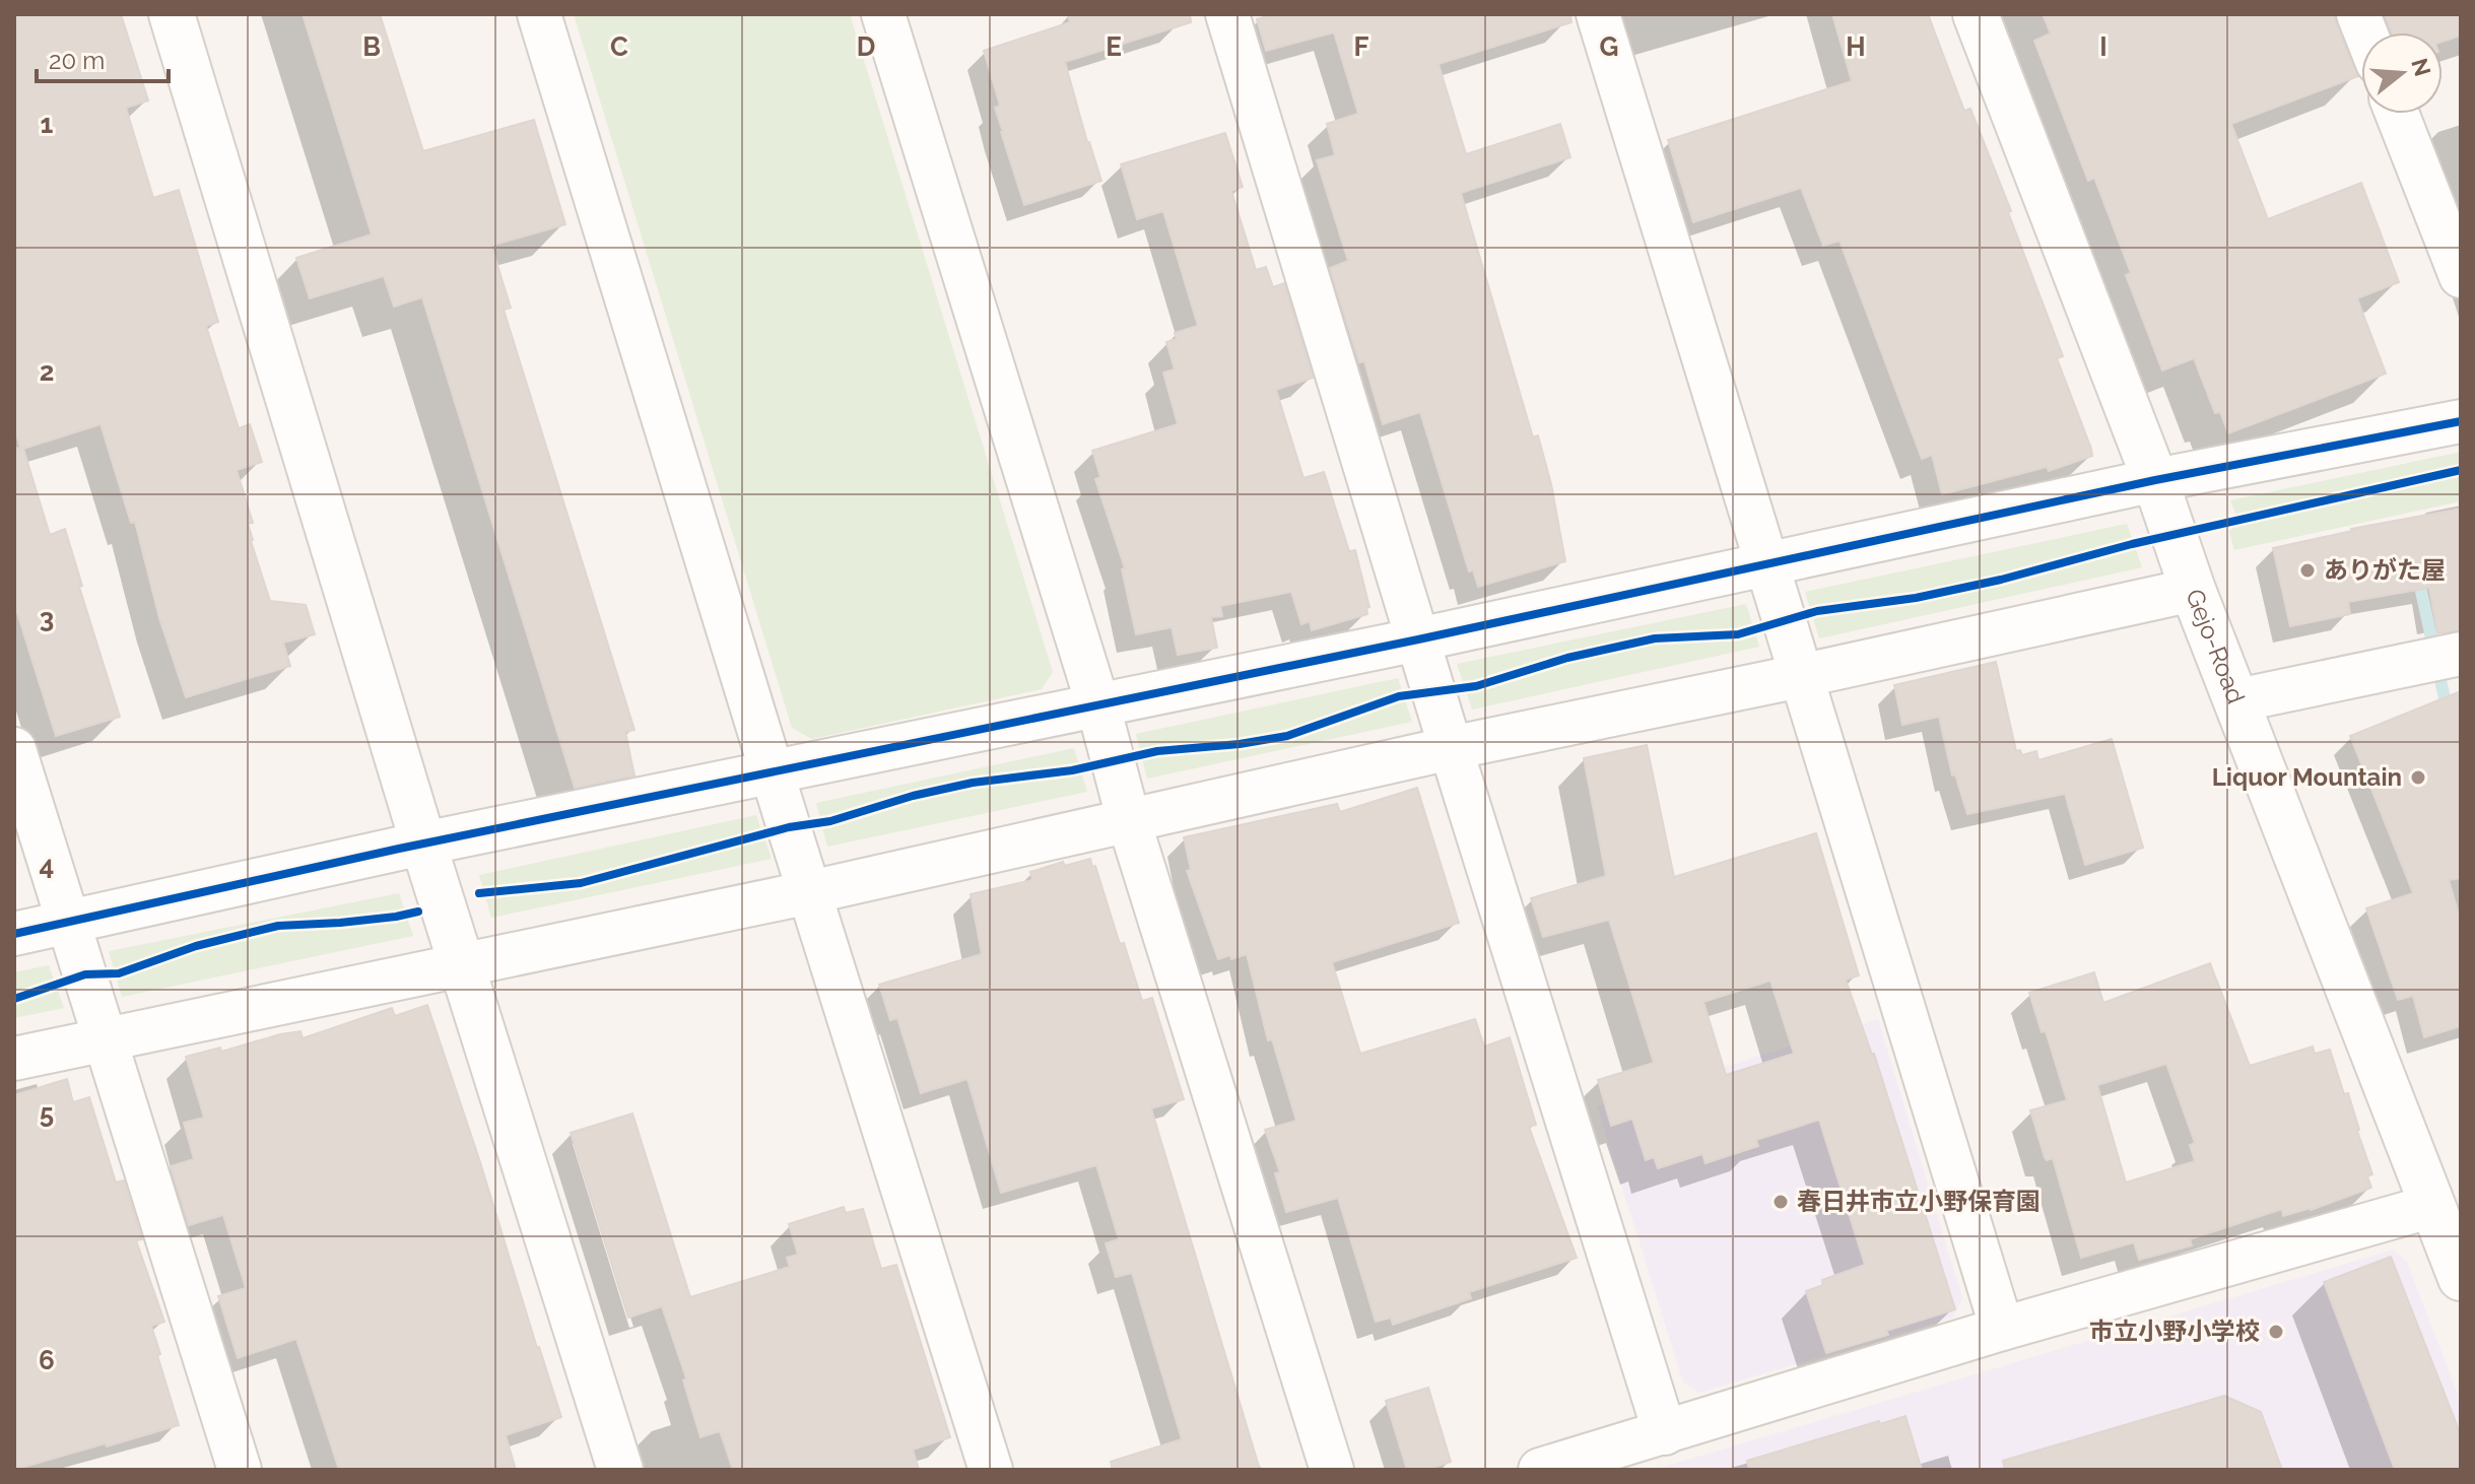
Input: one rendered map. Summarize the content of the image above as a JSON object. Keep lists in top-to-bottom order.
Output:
{
  "streets": {
    "street": ["Gejo-Road"]
  },
  "places": [
    "ありがた屋",
    "Liquor Mountain",
    "春日井市立小野保育園",
    "市立小野小学校"
  ],
  "scale_bar": "20 m",
  "north": "right",
  "grid": {
    "columns": [
      "B",
      "C",
      "D",
      "E",
      "F",
      "G",
      "H",
      "I"
    ],
    "rows": [
      "1",
      "2",
      "3",
      "4",
      "5",
      "6"
    ]
  }
}
